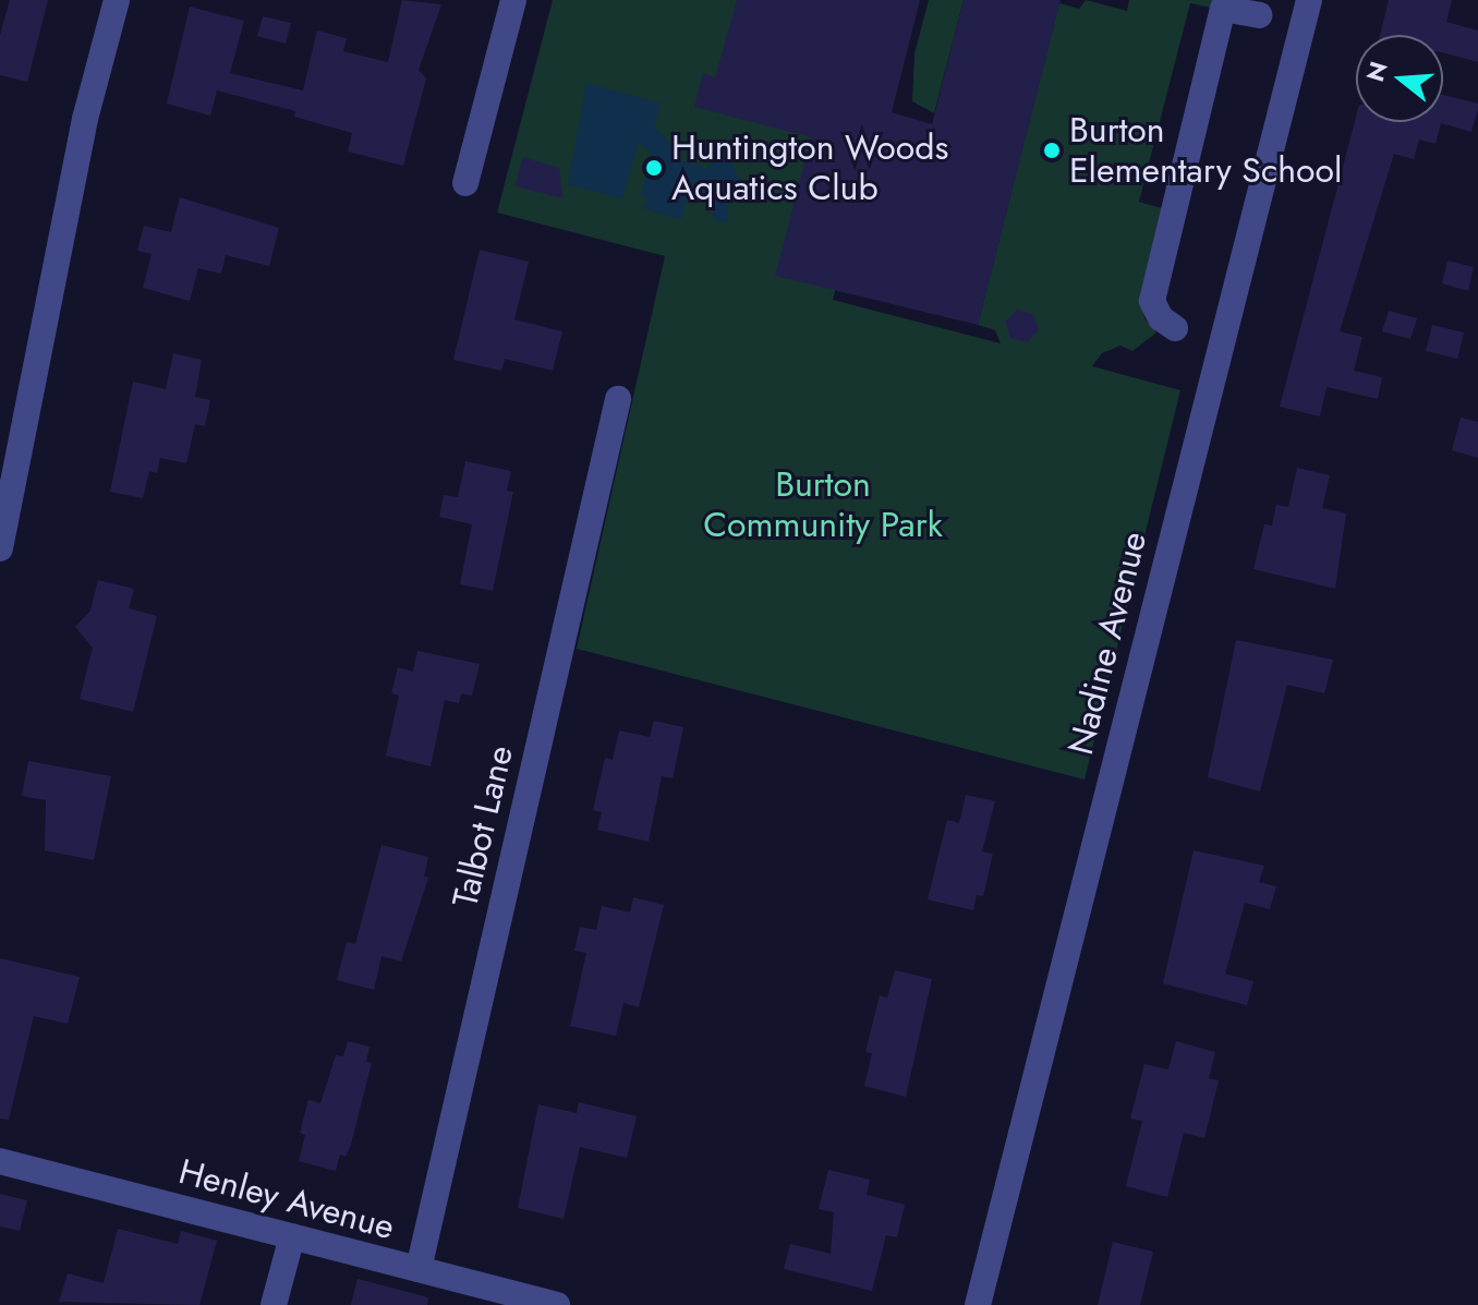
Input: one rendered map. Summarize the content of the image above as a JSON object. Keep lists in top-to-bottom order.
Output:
{
  "streets": {
    "street": ["Nadine Avenue", "Talbot Lane", "Henley Avenue"]
  },
  "crossings": [
    ["Talbot Lane", "Henley Avenue"]
  ],
  "parks": ["Burton Community Park"],
  "places": ["Burton Elementary School", "Huntington Woods Aquatics Club"],
  "north": "left"
}
